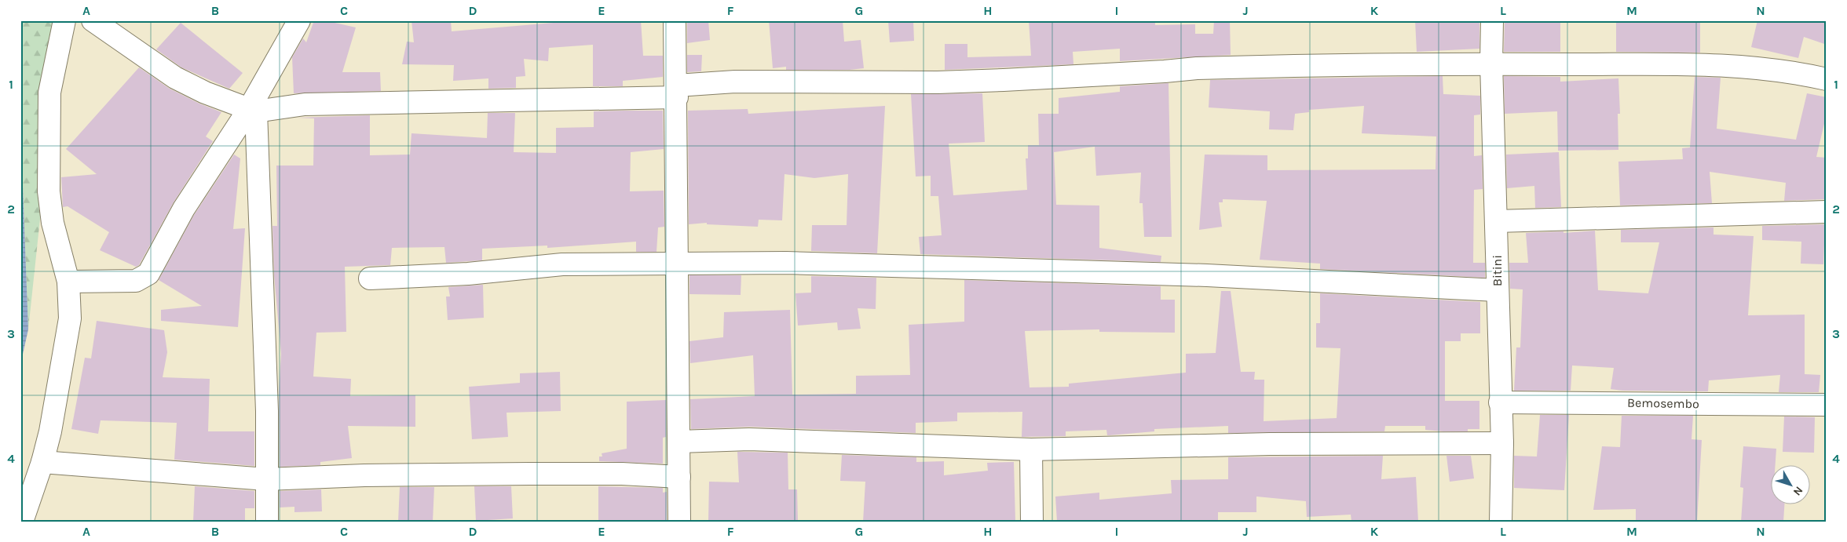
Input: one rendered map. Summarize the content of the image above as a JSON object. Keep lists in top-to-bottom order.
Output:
{
  "streets": {
    "street": ["Bitini", "Bemosembo"]
  },
  "crossings": [
    ["Bitini", "Bemosembo"]
  ],
  "north": "bottom right",
  "grid": {
    "columns": [
      "A",
      "B",
      "C",
      "D",
      "E",
      "F",
      "G",
      "H",
      "I",
      "J",
      "K",
      "L",
      "M",
      "N"
    ],
    "rows": [
      "1",
      "2",
      "3",
      "4"
    ]
  }
}
